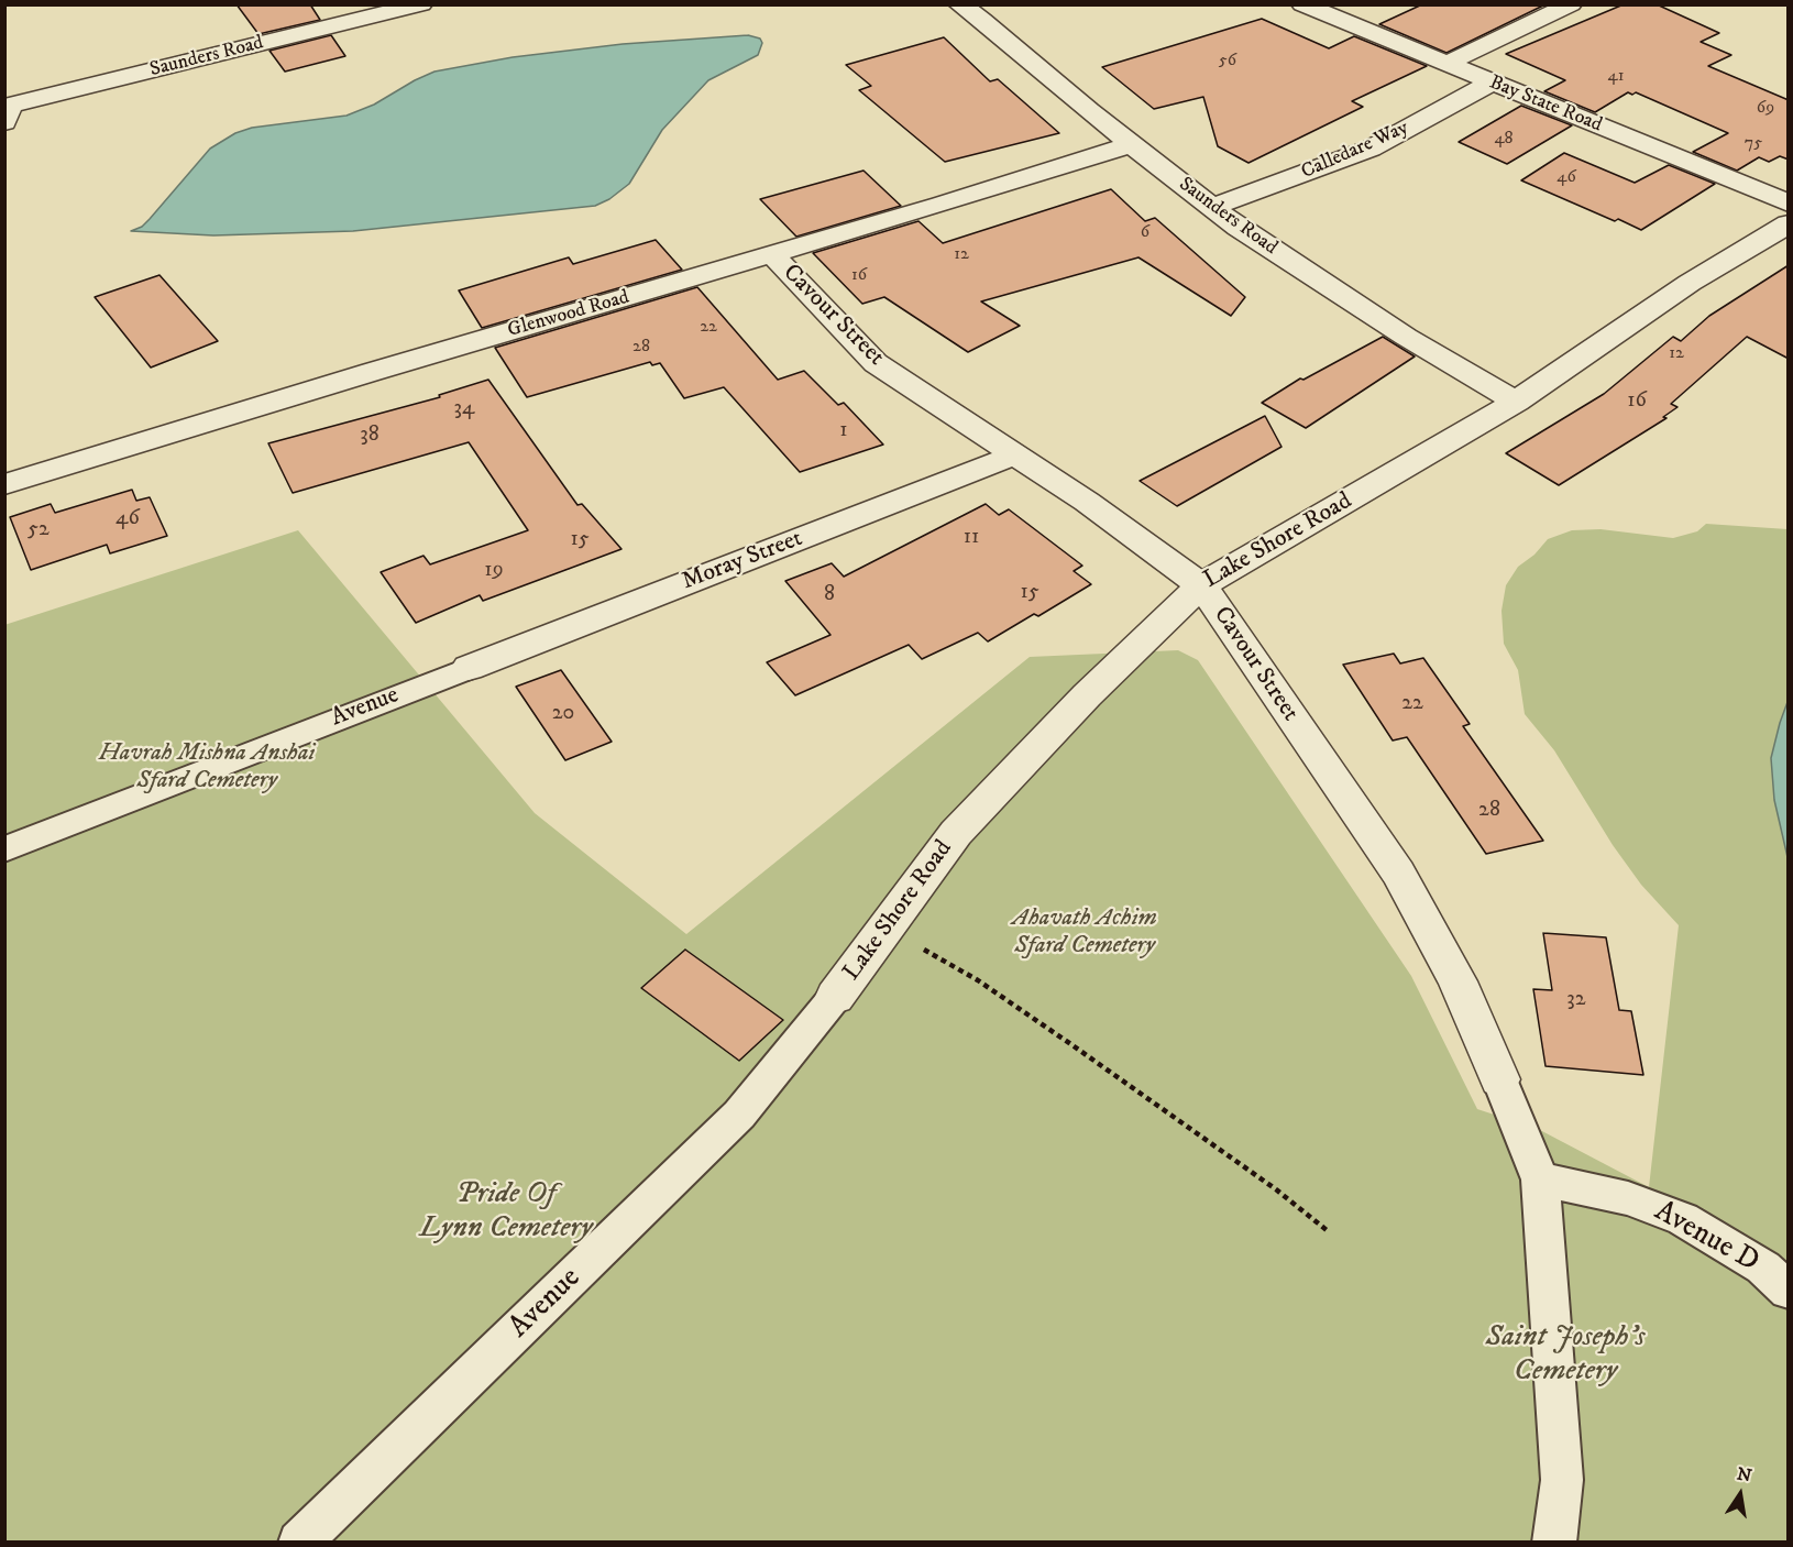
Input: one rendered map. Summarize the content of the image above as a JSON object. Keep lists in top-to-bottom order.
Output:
{
  "streets": {
    "street": [
      "Saunders Road",
      "Bay State Road",
      "Calledare Way",
      "Glenwood Road",
      "Cavour Street",
      "Lake Shore Road",
      "Moray Street"
    ],
    "lane": ["Avenue", "Avenue D"]
  },
  "crossings": [
    ["Saunders Road", "Calledare Way"],
    ["Saunders Road", "Glenwood Road"],
    ["Saunders Road", "Lake Shore Road"],
    ["Bay State Road", "Calledare Way"],
    ["Glenwood Road", "Cavour Street"],
    ["Cavour Street", "Lake Shore Road"],
    ["Cavour Street", "Moray Street"],
    ["Lake Shore Road", "Avenue"],
    ["Moray Street", "Avenue"]
  ],
  "parks": [
    "Havrah Mishna Anshai Sfard Cemetery",
    "Ahavath Achim Sfard Cemetery",
    "Pride Of Lynn Cemetery",
    "Saint Joseph's Cemetery"
  ],
  "house_numbers": [
    "56",
    "41",
    "69",
    "48",
    "75",
    "46",
    "6",
    "12",
    "16",
    "22",
    "28",
    "12",
    "16",
    "34",
    "1",
    "38",
    "46",
    "52",
    "11",
    "15",
    "19",
    "15",
    "8",
    "22",
    "20",
    "28",
    "32"
  ],
  "north": "top"
}
